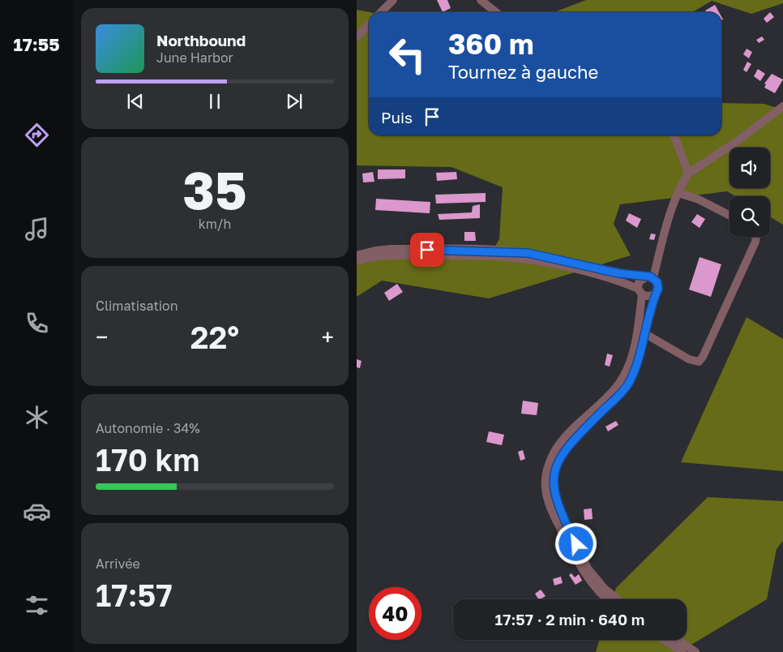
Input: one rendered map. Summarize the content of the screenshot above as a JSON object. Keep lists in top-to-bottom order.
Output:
{
  "page": {
    "tabs": "17:55",
    "turn": ["360 m", "Tournez à gauche"],
    "song": ["Northbound", "June Harbor"],
    "then": "Puis",
    "tile": [
      ["35", "km/h"],
      "Climatisation",
      ["Autonomie · 34%", "170 km"],
      ["Arrivée", "17:57"]
    ],
    "heat": ["−", "22°", "+"],
    "limit": "40",
    "trip": "17:57 · 2 min · 640 m"
  }
}
